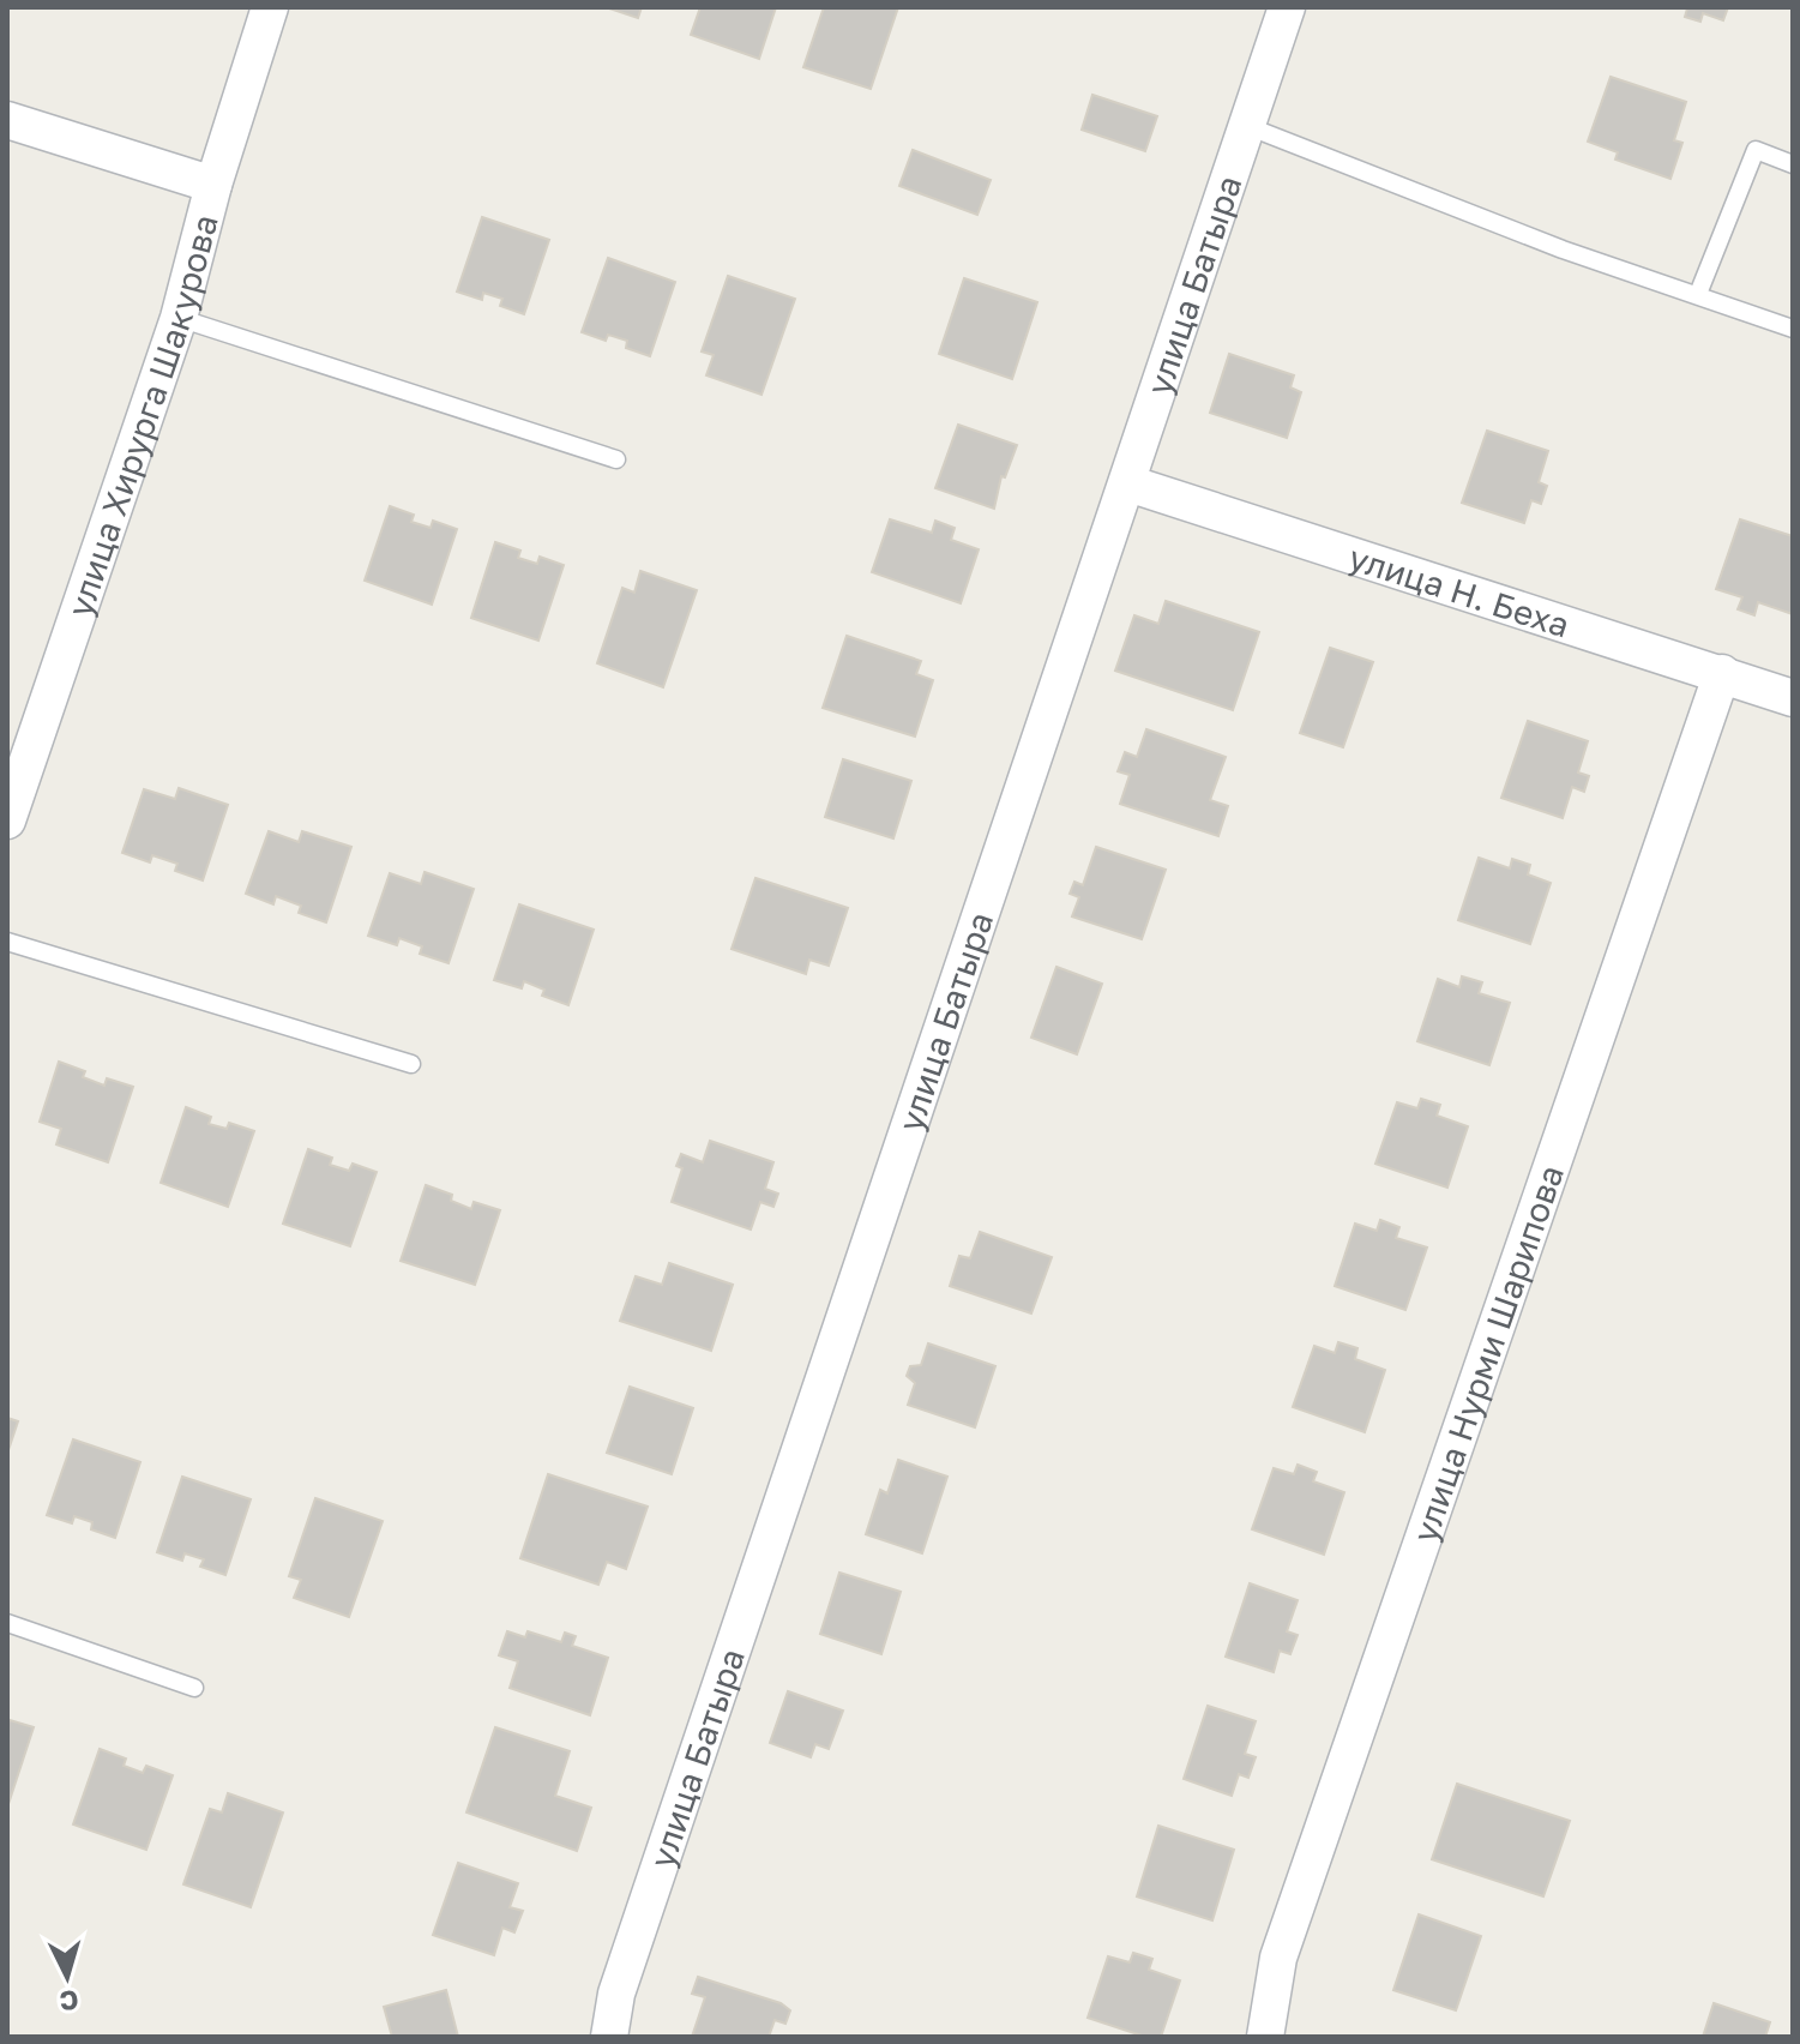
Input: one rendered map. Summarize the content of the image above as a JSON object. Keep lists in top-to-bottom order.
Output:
{
  "streets": {
    "street": [
      "улица Батыра",
      "улица Хирурга Шакурова",
      "улица Н. Беха",
      "улица Нурми Шарипова"
    ]
  },
  "crossings": [
    ["улица Батыра", "улица Н. Беха"],
    ["улица Н. Беха", "улица Нурми Шарипова"]
  ],
  "north": "bottom"
}
